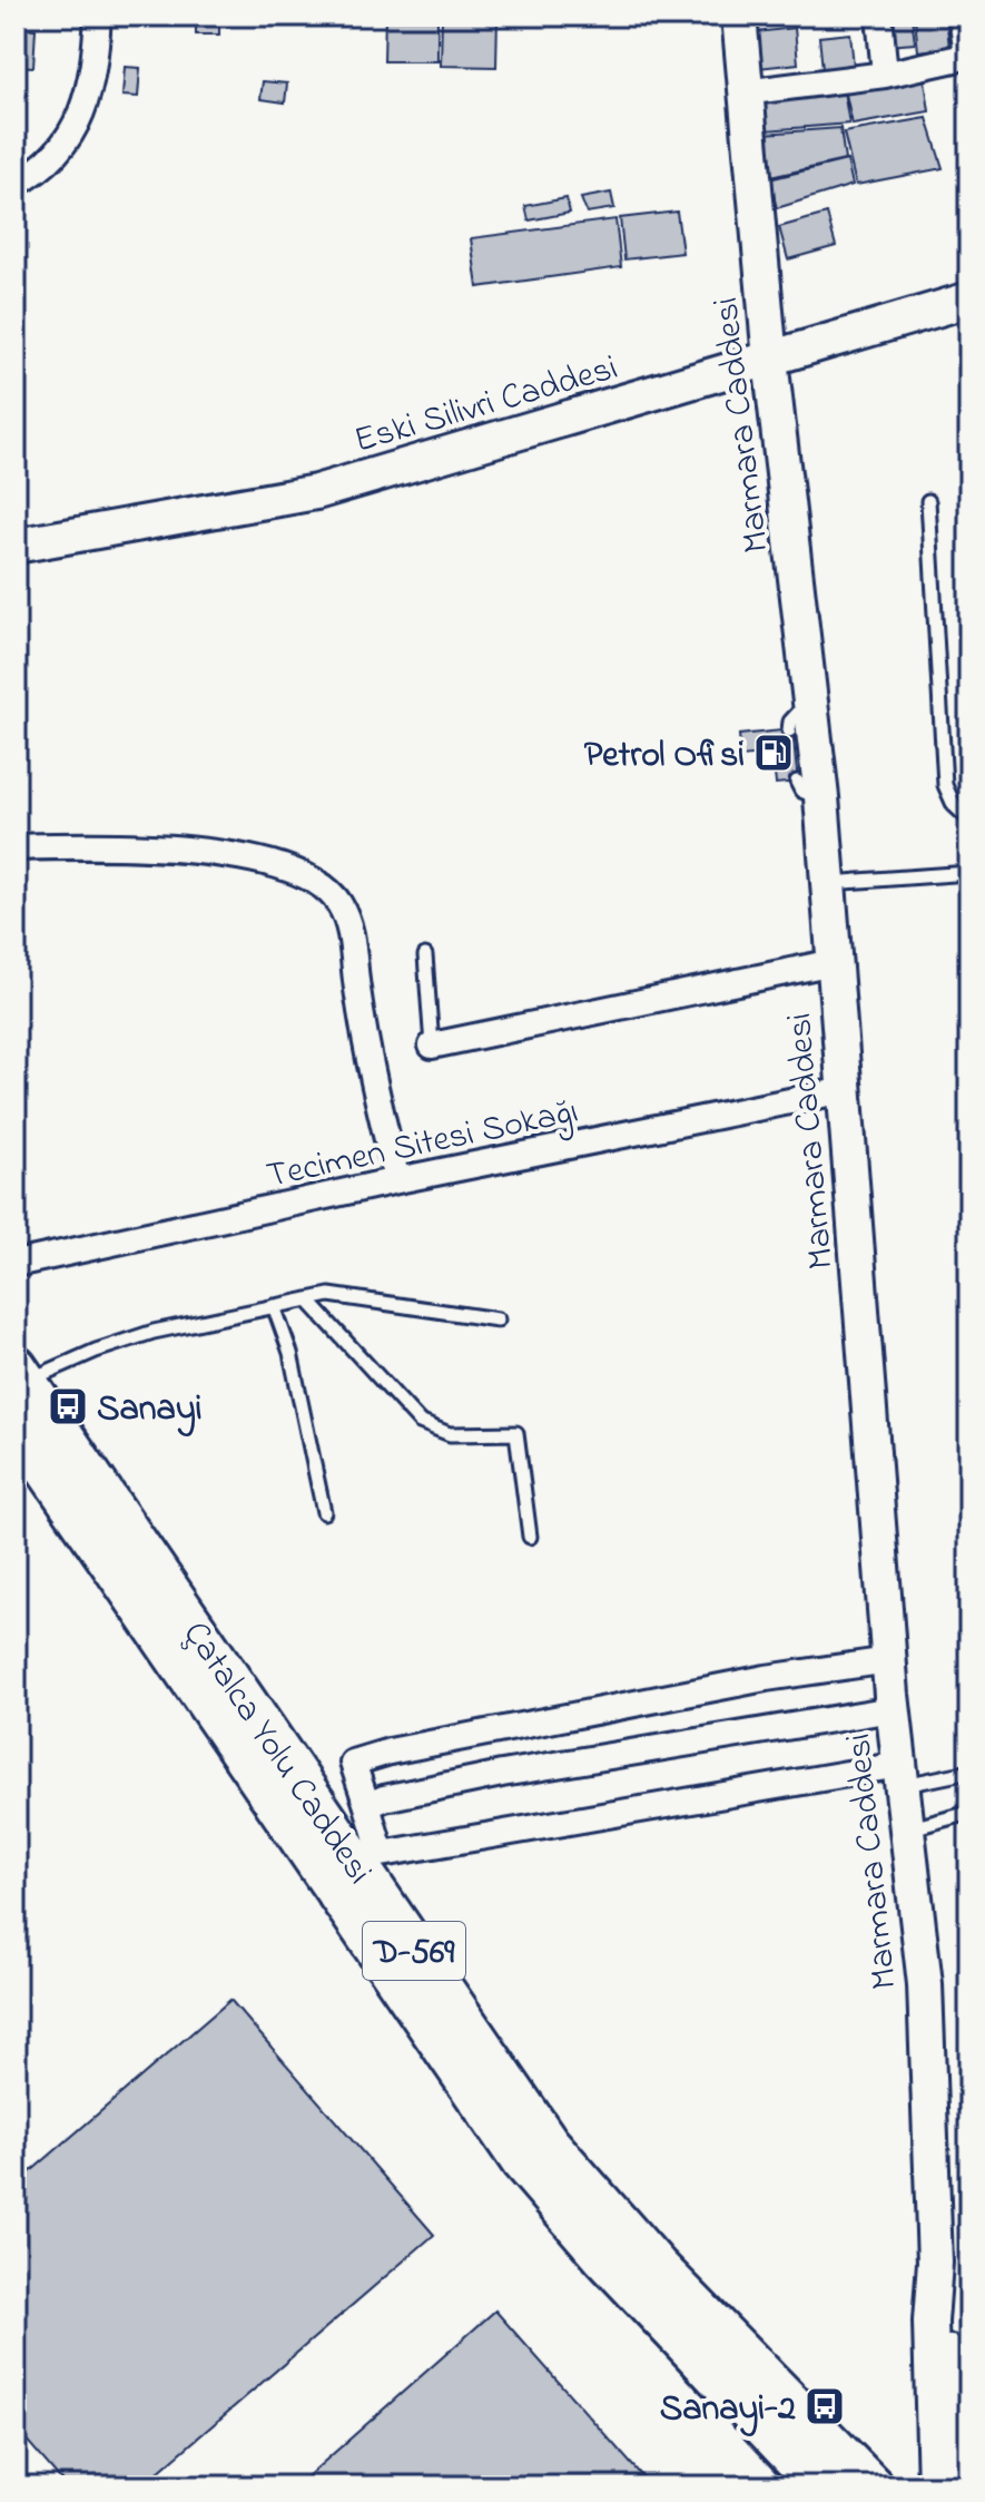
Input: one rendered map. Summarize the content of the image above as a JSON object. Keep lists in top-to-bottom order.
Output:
{
  "streets": {
    "highway": ["Çatalca Yolu Caddesi", "D-569"],
    "main road": ["Eski Silivri Caddesi", "Marmara Caddesi"],
    "street": ["Tecimen Sitesi Sokağı"]
  },
  "crossings": [
    ["Eski Silivri Caddesi", "Marmara Caddesi"],
    ["Marmara Caddesi", "Tecimen Sitesi Sokağı"]
  ],
  "places": {
    "fuel station": ["Petrol Ofisi"],
    "bus stop": ["Sanayi", "Sanayi-2"]
  }
}
